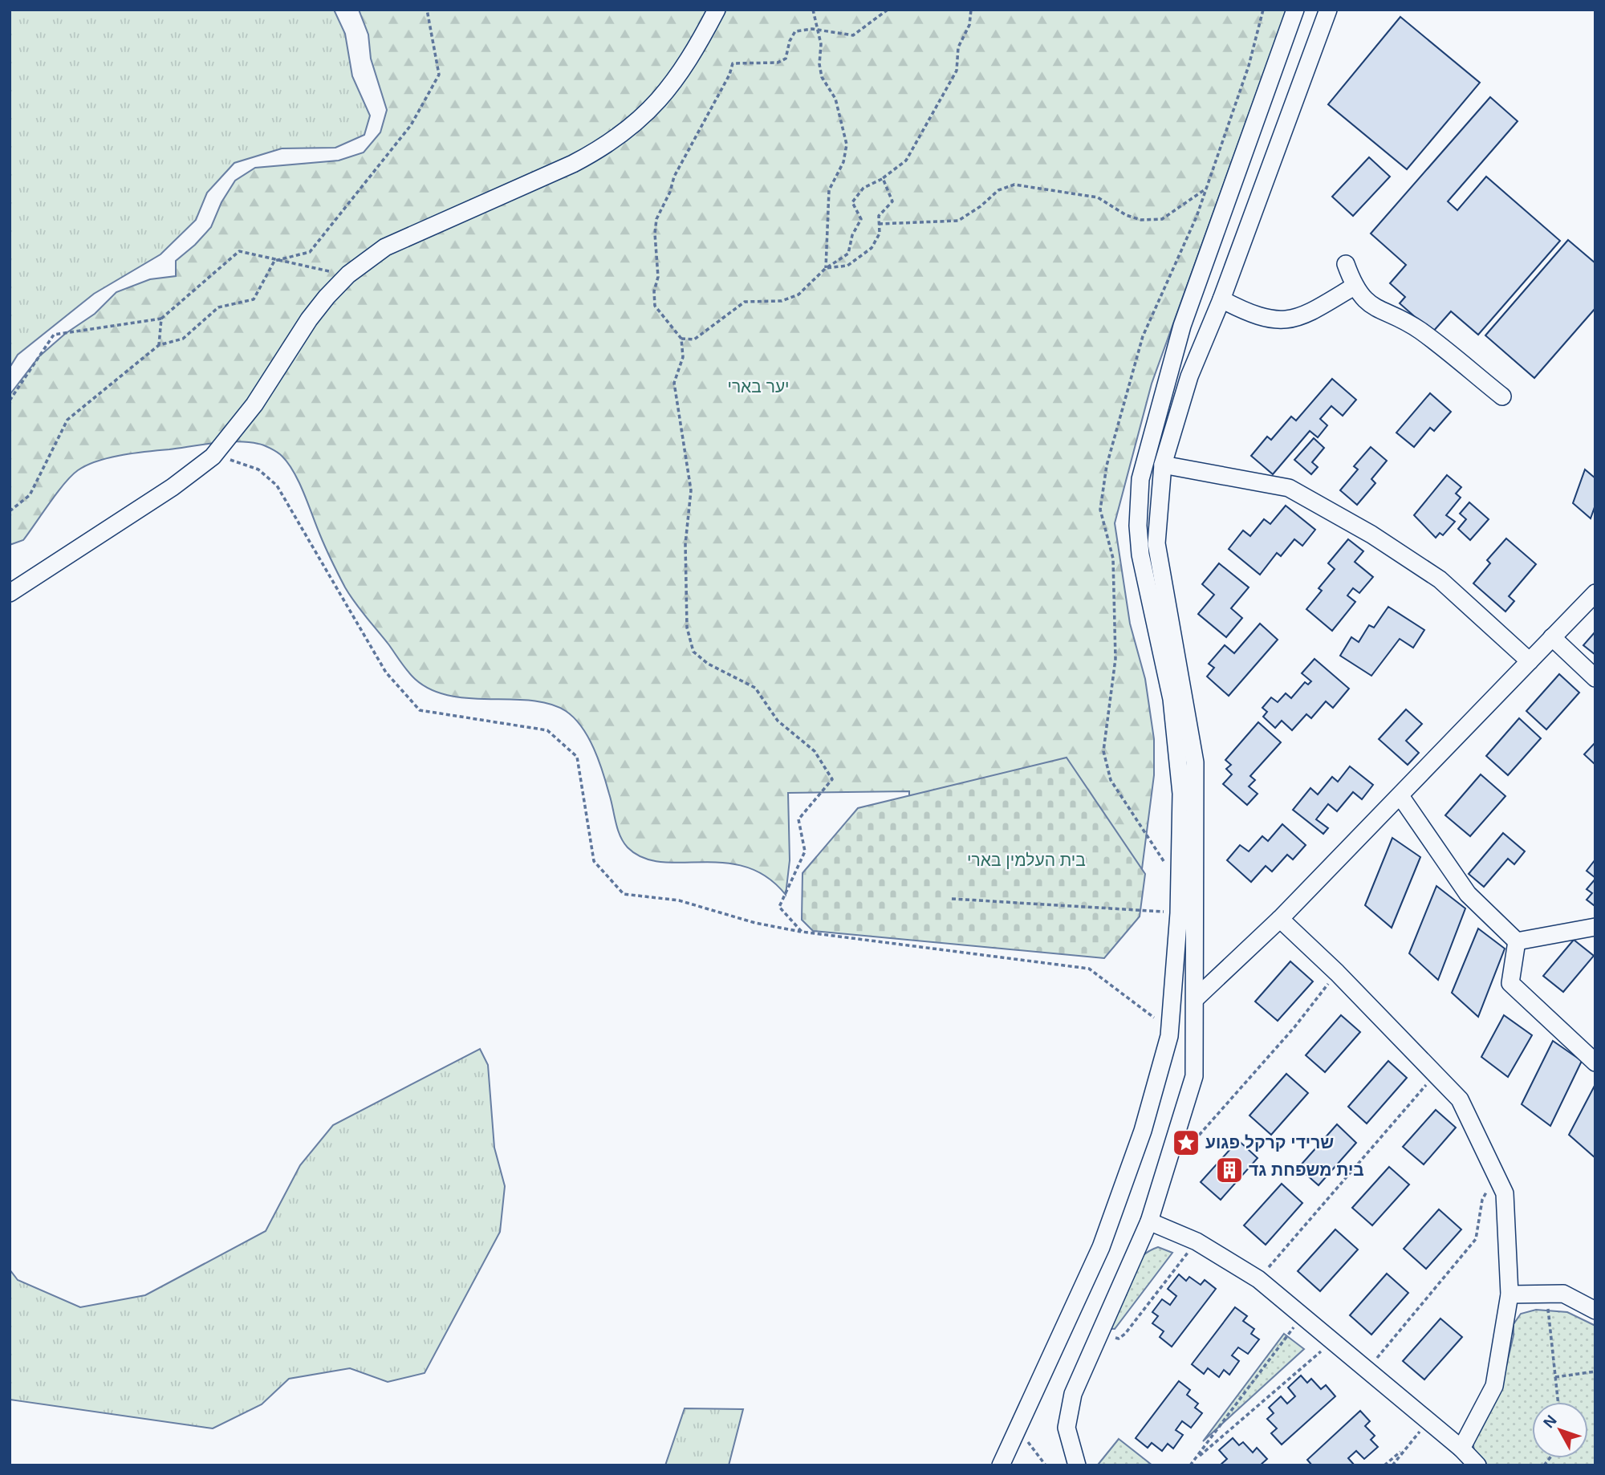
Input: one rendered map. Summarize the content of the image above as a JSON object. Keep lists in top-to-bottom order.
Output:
{
  "parks": ["יער בארי", "בית העלמין בארי"],
  "places": {
    "place": ["שרידי קרקל פגוע"],
    "building": ["בית משפחת גד"]
  },
  "north": "top left"
}
